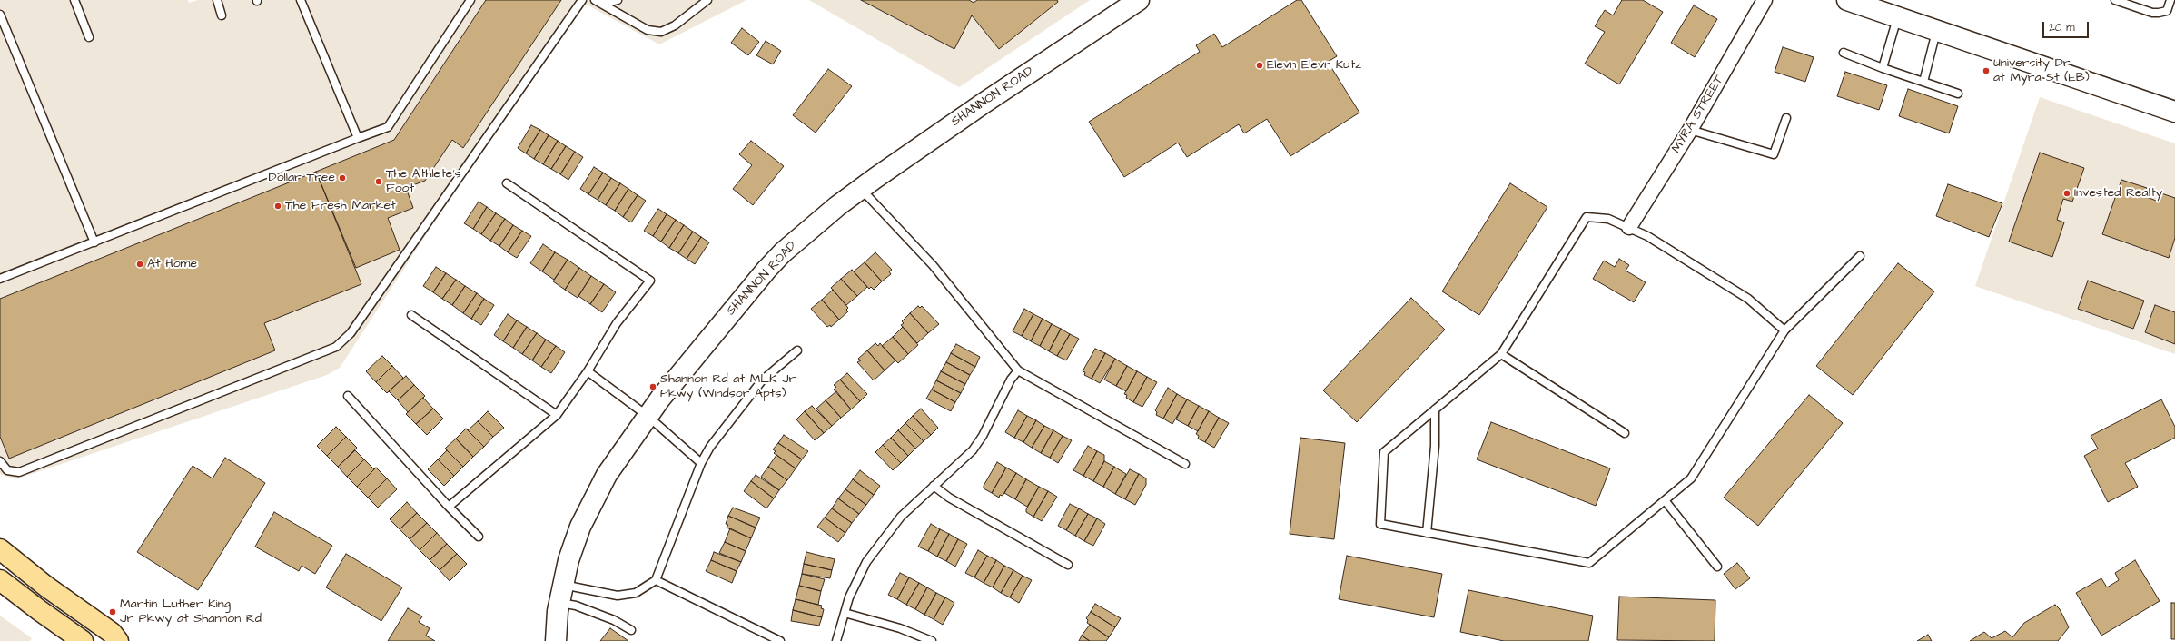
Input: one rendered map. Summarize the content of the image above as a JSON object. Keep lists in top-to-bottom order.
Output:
{
  "streets": {
    "street": ["SHANNON ROAD", "MYRA STREET"]
  },
  "places": [
    "Elevn Elevn Kutz",
    "University Dr at Myra St (EB)",
    "Dollar Tree",
    "The Athlete's Foot",
    "Invested Realty",
    "The Fresh Market",
    "At Home",
    "Shannon Rd at MLK Jr Pkwy (Windsor Apts)",
    "Martin Luther King Jr Pkwy at Shannon Rd"
  ],
  "scale_bar": "20 m"
}
